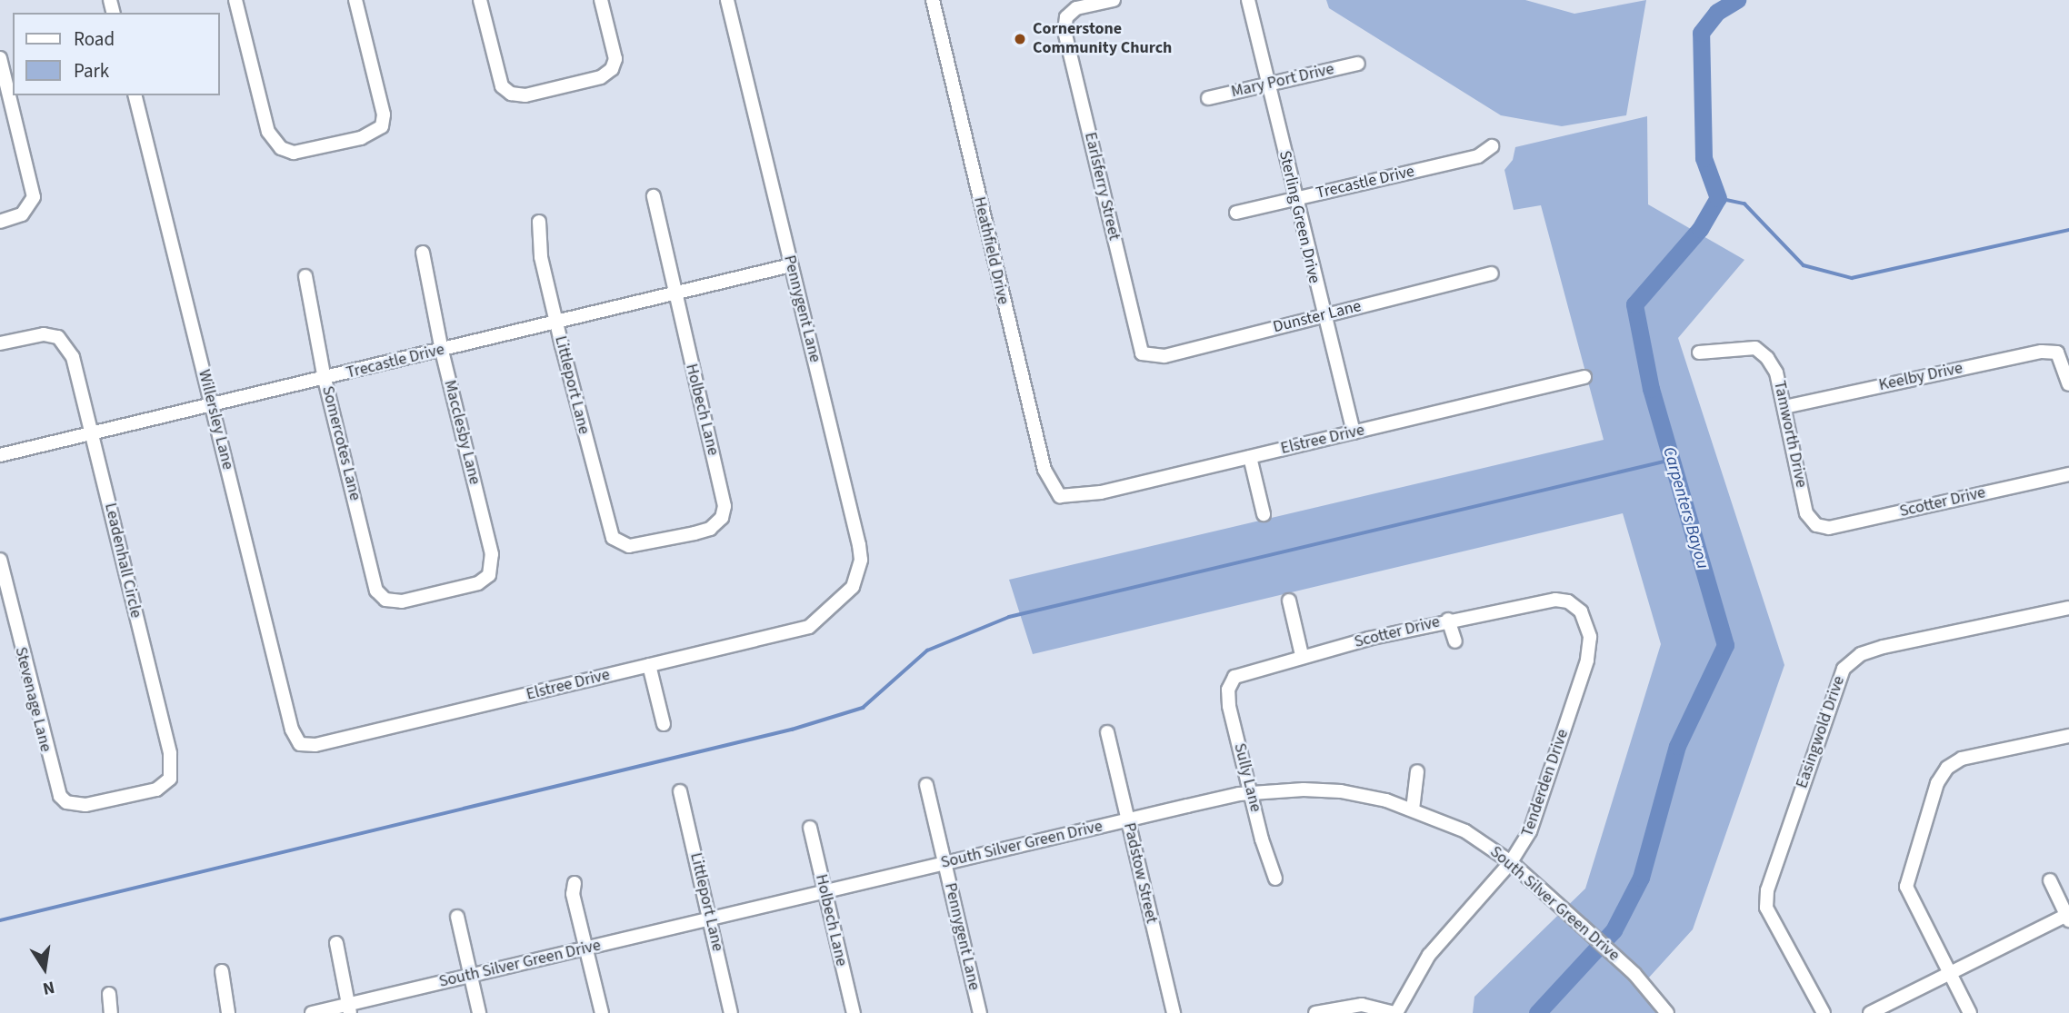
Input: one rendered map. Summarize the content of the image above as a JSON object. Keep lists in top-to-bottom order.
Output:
{
  "streets": {
    "street": [
      "Mary Port Drive",
      "Trecastle Drive",
      "Earlsferry Street",
      "Sterling Green Drive",
      "Heathfield Drive",
      "Pennygent Lane",
      "Dunster Lane",
      "Keelby Drive",
      "Littleport Lane",
      "Holbech Lane",
      "Willersley Lane",
      "Macclesby Lane",
      "Tamworth Drive",
      "Elstree Drive",
      "Somercotes Lane",
      "Scotter Drive",
      "Leadenhall Circle",
      "Stevenage Lane",
      "Easingwold Drive",
      "Sully Lane",
      "Tenderden Drive",
      "South Silver Green Drive",
      "Padstow Street"
    ]
  },
  "crossings": [
    ["Mary Port Drive", "Sterling Green Drive"],
    ["Trecastle Drive", "Sterling Green Drive"],
    ["Trecastle Drive", "Pennygent Lane"],
    ["Trecastle Drive", "Littleport Lane"],
    ["Trecastle Drive", "Holbech Lane"],
    ["Trecastle Drive", "Willersley Lane"],
    ["Trecastle Drive", "Macclesby Lane"],
    ["Trecastle Drive", "Somercotes Lane"],
    ["Trecastle Drive", "Leadenhall Circle"],
    ["Earlsferry Street", "Dunster Lane"],
    ["Sterling Green Drive", "Dunster Lane"],
    ["Sterling Green Drive", "Elstree Drive"],
    ["Heathfield Drive", "Elstree Drive"],
    ["Pennygent Lane", "Elstree Drive"],
    ["Pennygent Lane", "South Silver Green Drive"],
    ["Keelby Drive", "Tamworth Drive"],
    ["Littleport Lane", "Holbech Lane"],
    ["Littleport Lane", "South Silver Green Drive"],
    ["Holbech Lane", "South Silver Green Drive"],
    ["Willersley Lane", "Elstree Drive"],
    ["Macclesby Lane", "Somercotes Lane"],
    ["Tamworth Drive", "Scotter Drive"],
    ["Scotter Drive", "Sully Lane"],
    ["Scotter Drive", "Tenderden Drive"],
    ["Leadenhall Circle", "Stevenage Lane"],
    ["Sully Lane", "South Silver Green Drive"],
    ["Tenderden Drive", "South Silver Green Drive"],
    ["South Silver Green Drive", "Padstow Street"]
  ],
  "water": ["Carpenters Bayou"],
  "places": ["Cornerstone Community Church"],
  "legend": ["Road", "Park"],
  "north": "bottom"
}
